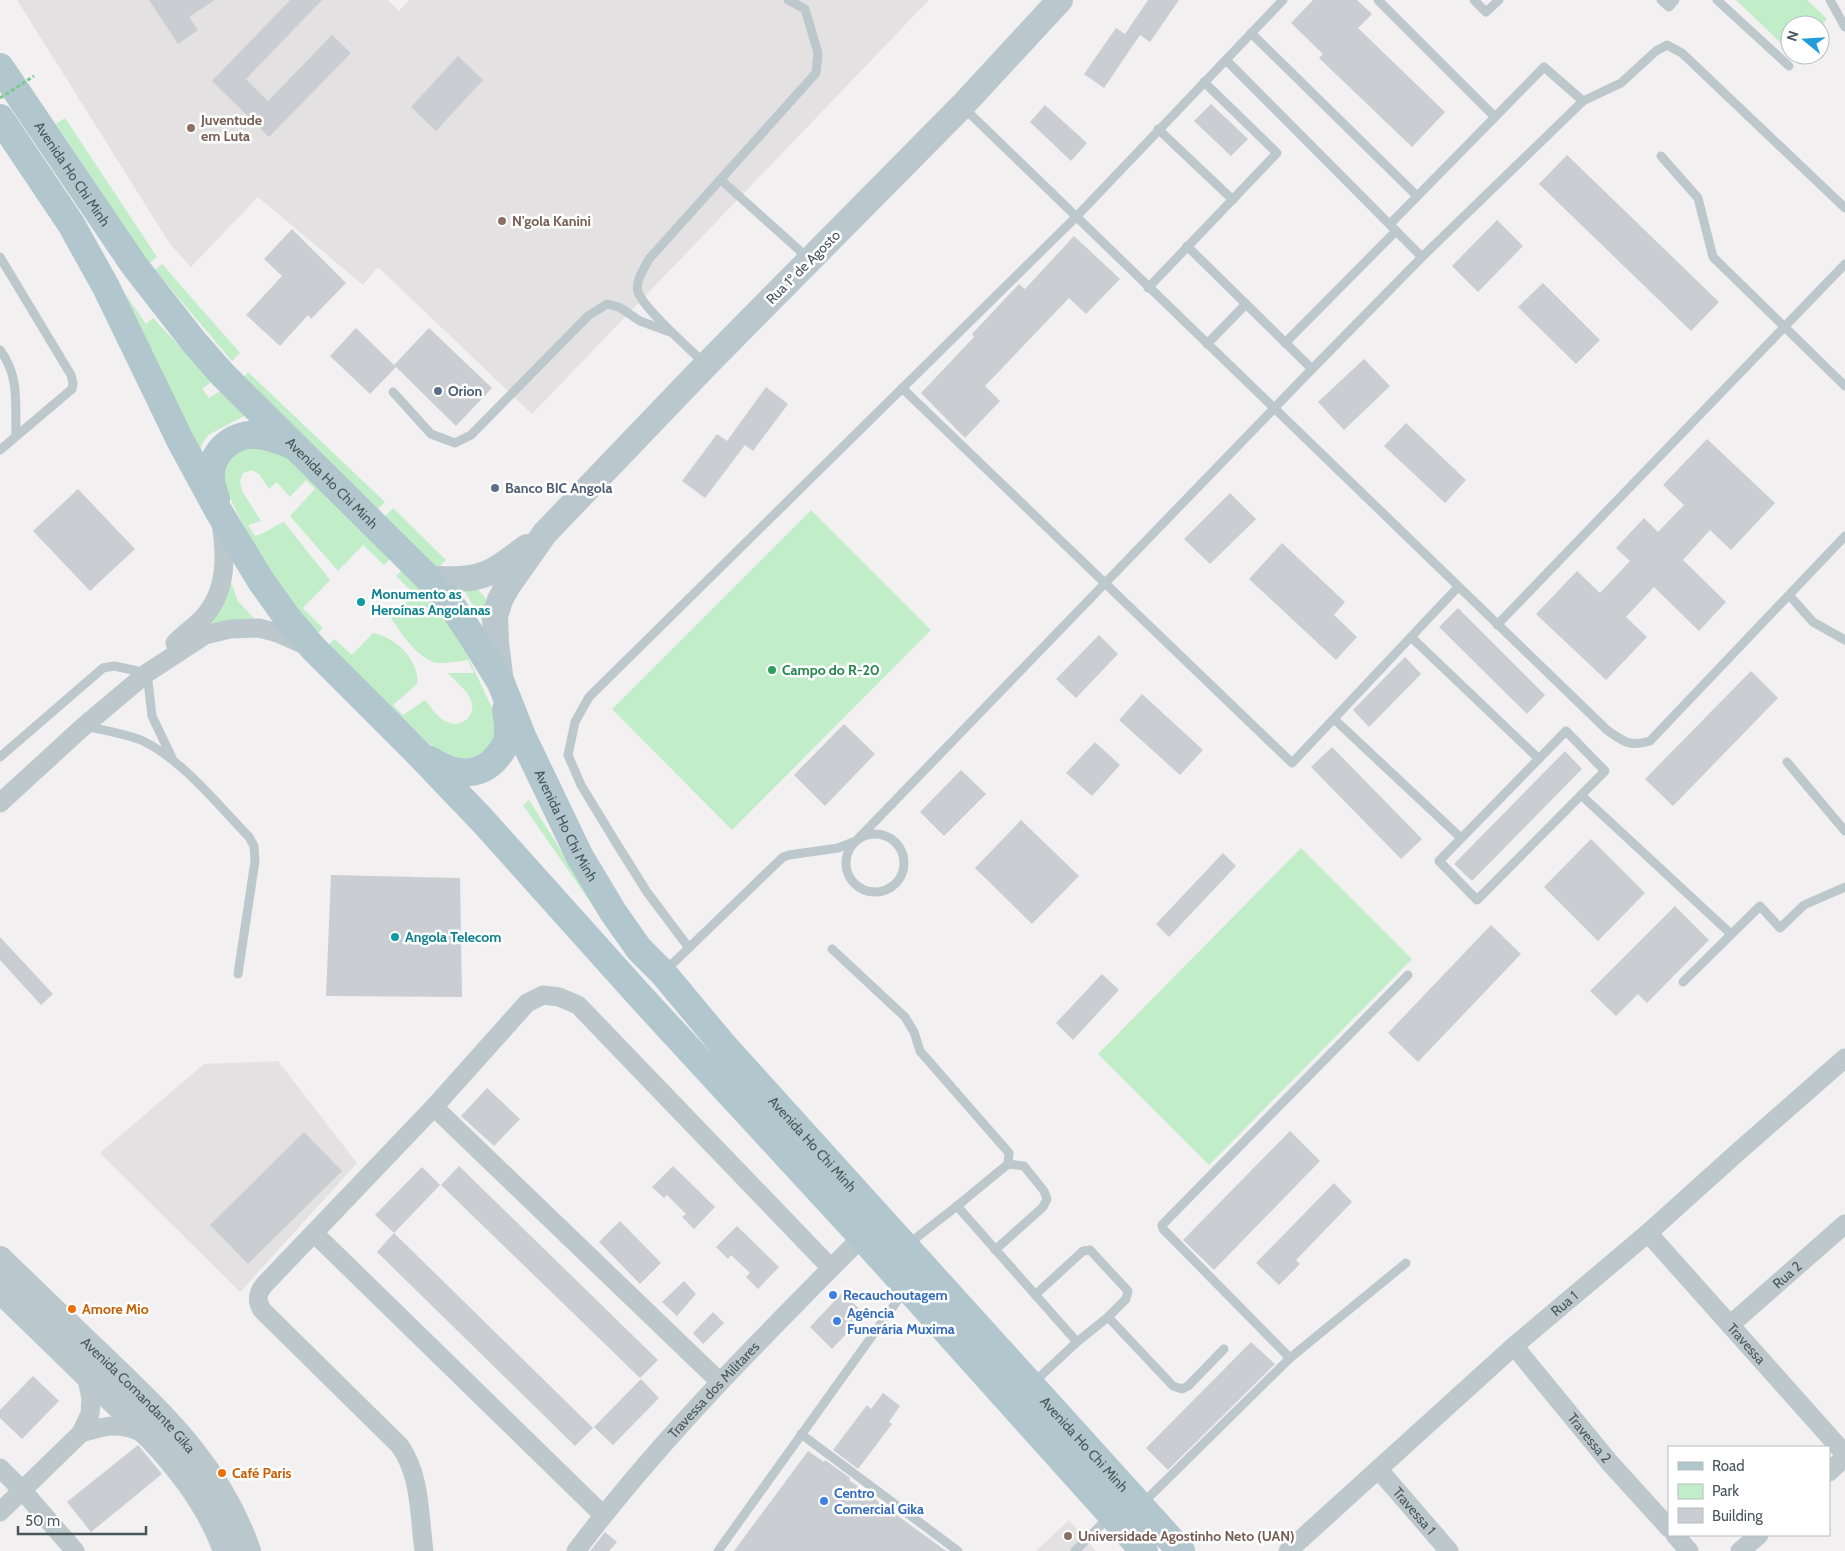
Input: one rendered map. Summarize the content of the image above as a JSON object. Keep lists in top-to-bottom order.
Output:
{
  "streets": {
    "main road": ["Avenida Ho Chi Minh", "Rua 1º de Agosto", "Avenida Comandante Gika"],
    "street": [
      "Rua 2",
      "Rua 1",
      "Travessa",
      "Travessa dos Militares",
      "Travessa 2",
      "Travessa 1"
    ]
  },
  "crossings": [
    ["Avenida Ho Chi Minh", "Travessa dos Militares"],
    ["Rua 2", "Travessa"],
    ["Rua 1", "Travessa"],
    ["Rua 1", "Travessa 2"],
    ["Rua 1", "Travessa 1"]
  ],
  "places": [
    "Juventude em Luta",
    "N'gola Kanini",
    "Orion",
    "Banco BIC Angola",
    "Monumento as Heroínas Angolanas",
    "Campo do R-20",
    "Angola Telecom",
    "Recauchoutagem",
    "Amore Mio",
    "Agência Funerária Muxima",
    "Café Paris",
    "Centro Comercial Gika",
    "Universidade Agostinho Neto (UAN)"
  ],
  "legend": ["Road", "Park", "Building"],
  "scale_bar": "50 m",
  "north": "left"
}
